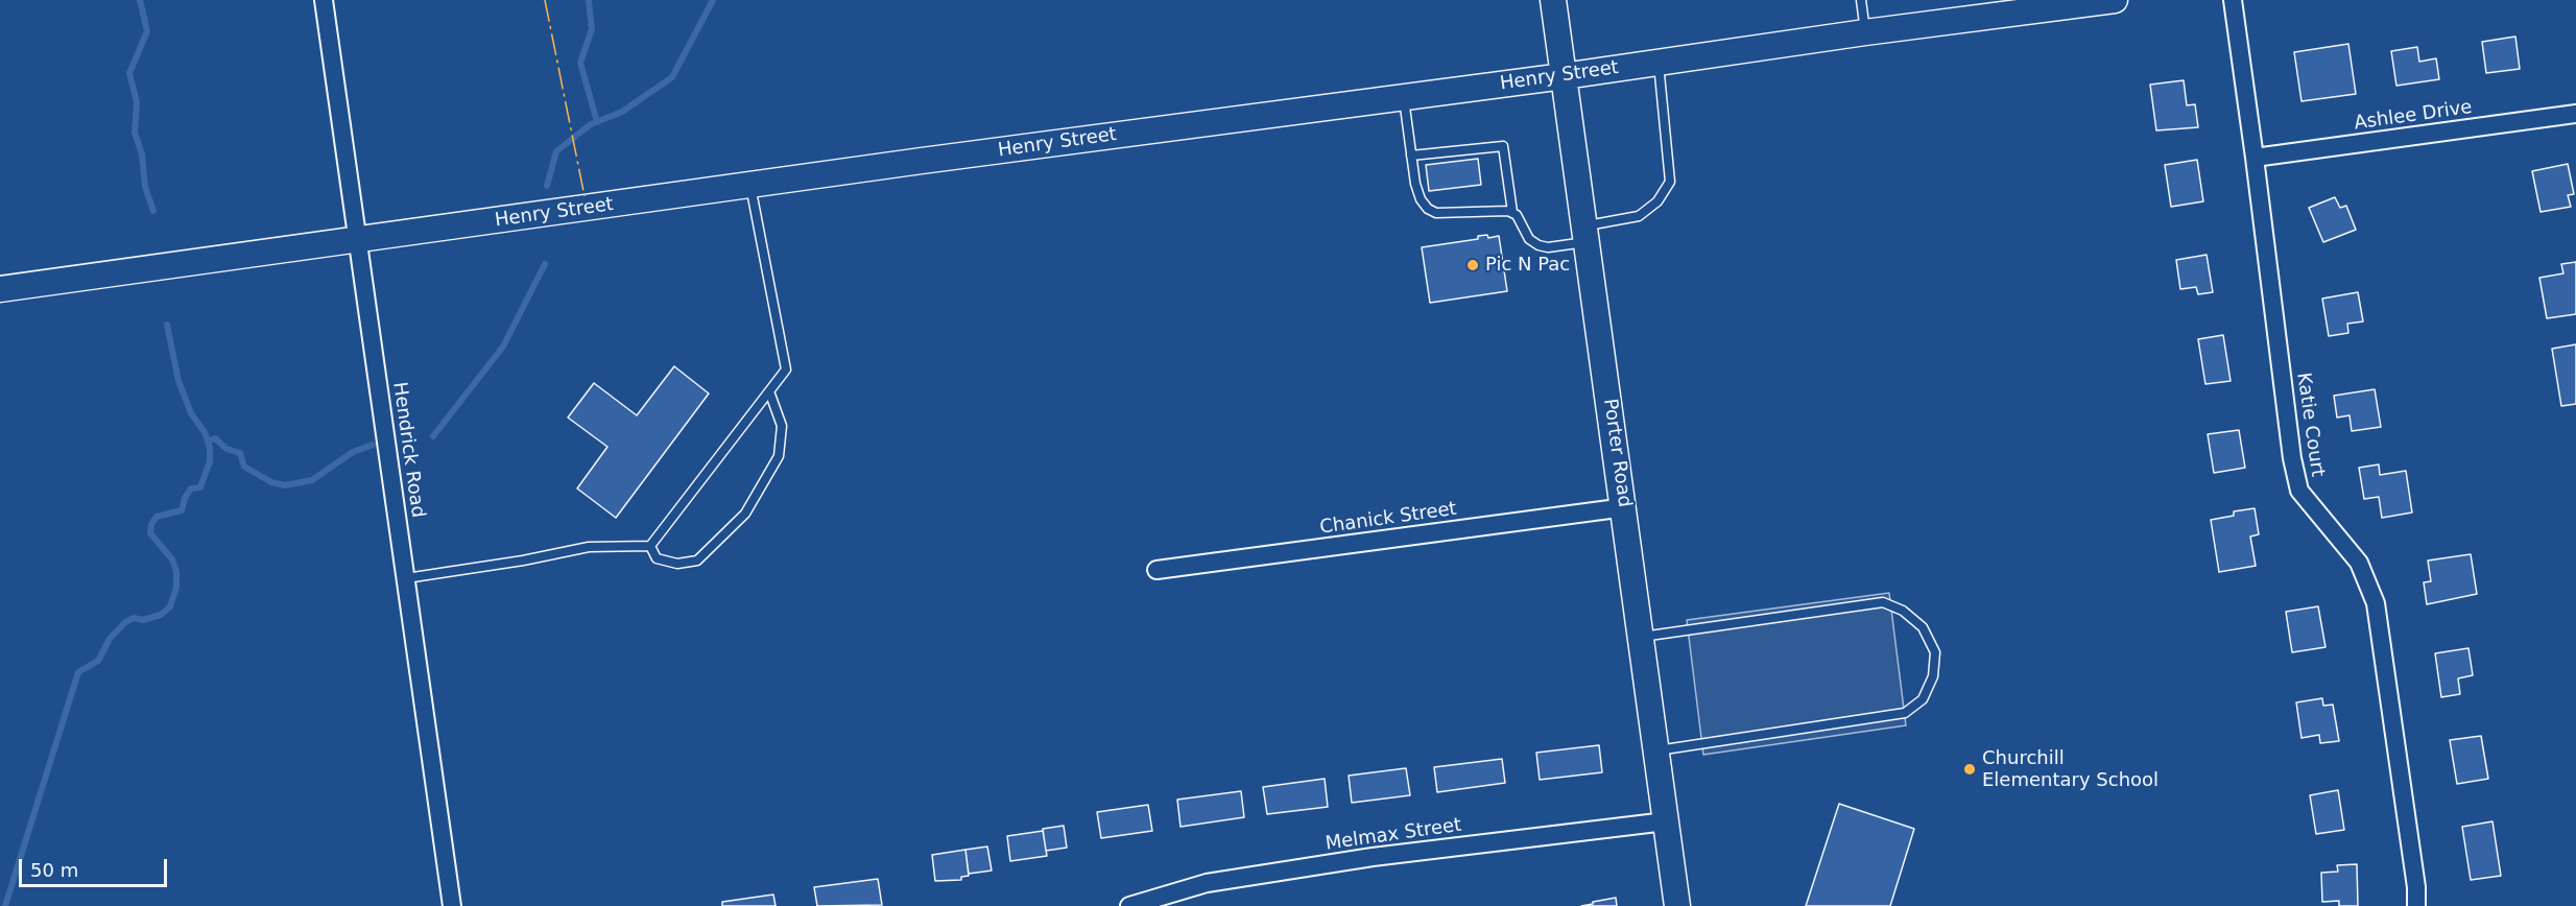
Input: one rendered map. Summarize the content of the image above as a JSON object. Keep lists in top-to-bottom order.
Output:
{
  "streets": {
    "street": [
      "Henry Street",
      "Ashlee Drive",
      "Katie Court",
      "Hendrick Road",
      "Porter Road",
      "Chanick Street",
      "Melmax Street"
    ]
  },
  "crossings": [
    ["Henry Street", "Hendrick Road"],
    ["Henry Street", "Porter Road"],
    ["Ashlee Drive", "Katie Court"],
    ["Porter Road", "Chanick Street"],
    ["Porter Road", "Melmax Street"]
  ],
  "places": ["Pic N Pac", "Churchill Elementary School"],
  "scale_bar": "50 m"
}
